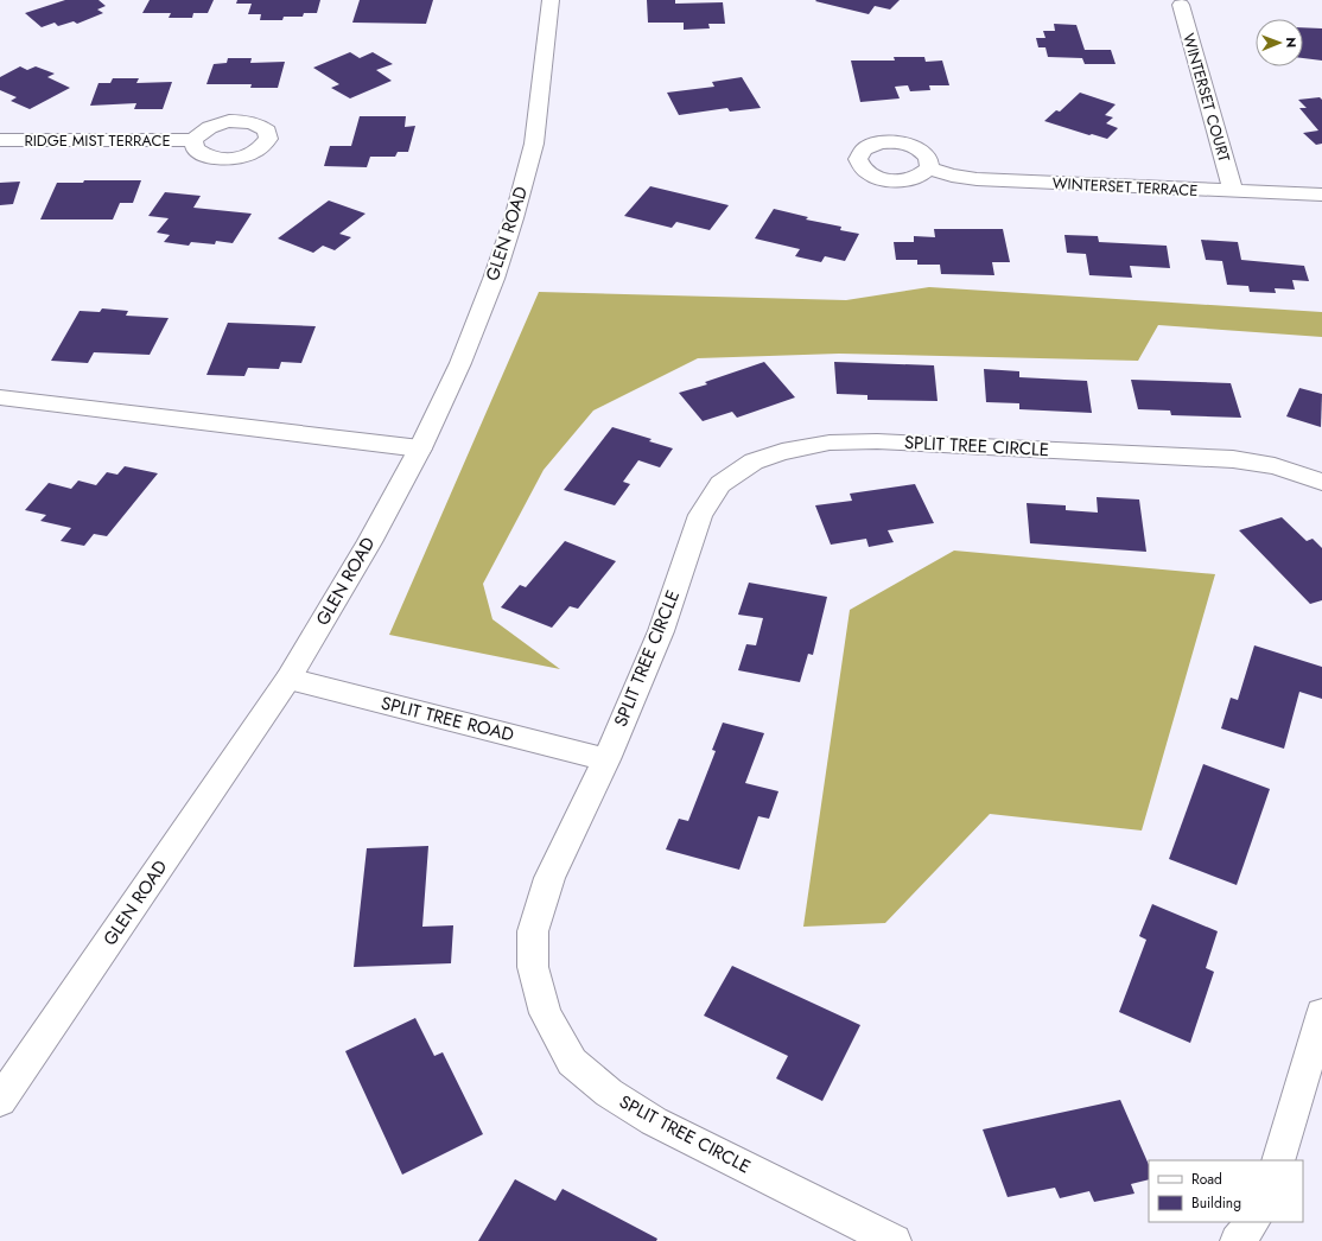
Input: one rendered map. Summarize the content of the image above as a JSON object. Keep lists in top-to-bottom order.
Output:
{
  "streets": {
    "street": [
      "WINTERSET COURT",
      "RIDGE MIST TERRACE",
      "WINTERSET TERRACE",
      "GLEN ROAD",
      "SPLIT TREE CIRCLE",
      "SPLIT TREE ROAD"
    ]
  },
  "crossings": [
    ["WINTERSET COURT", "WINTERSET TERRACE"],
    ["GLEN ROAD", "SPLIT TREE ROAD"],
    ["SPLIT TREE CIRCLE", "SPLIT TREE ROAD"]
  ],
  "legend": ["Road", "Building"],
  "north": "right"
}
